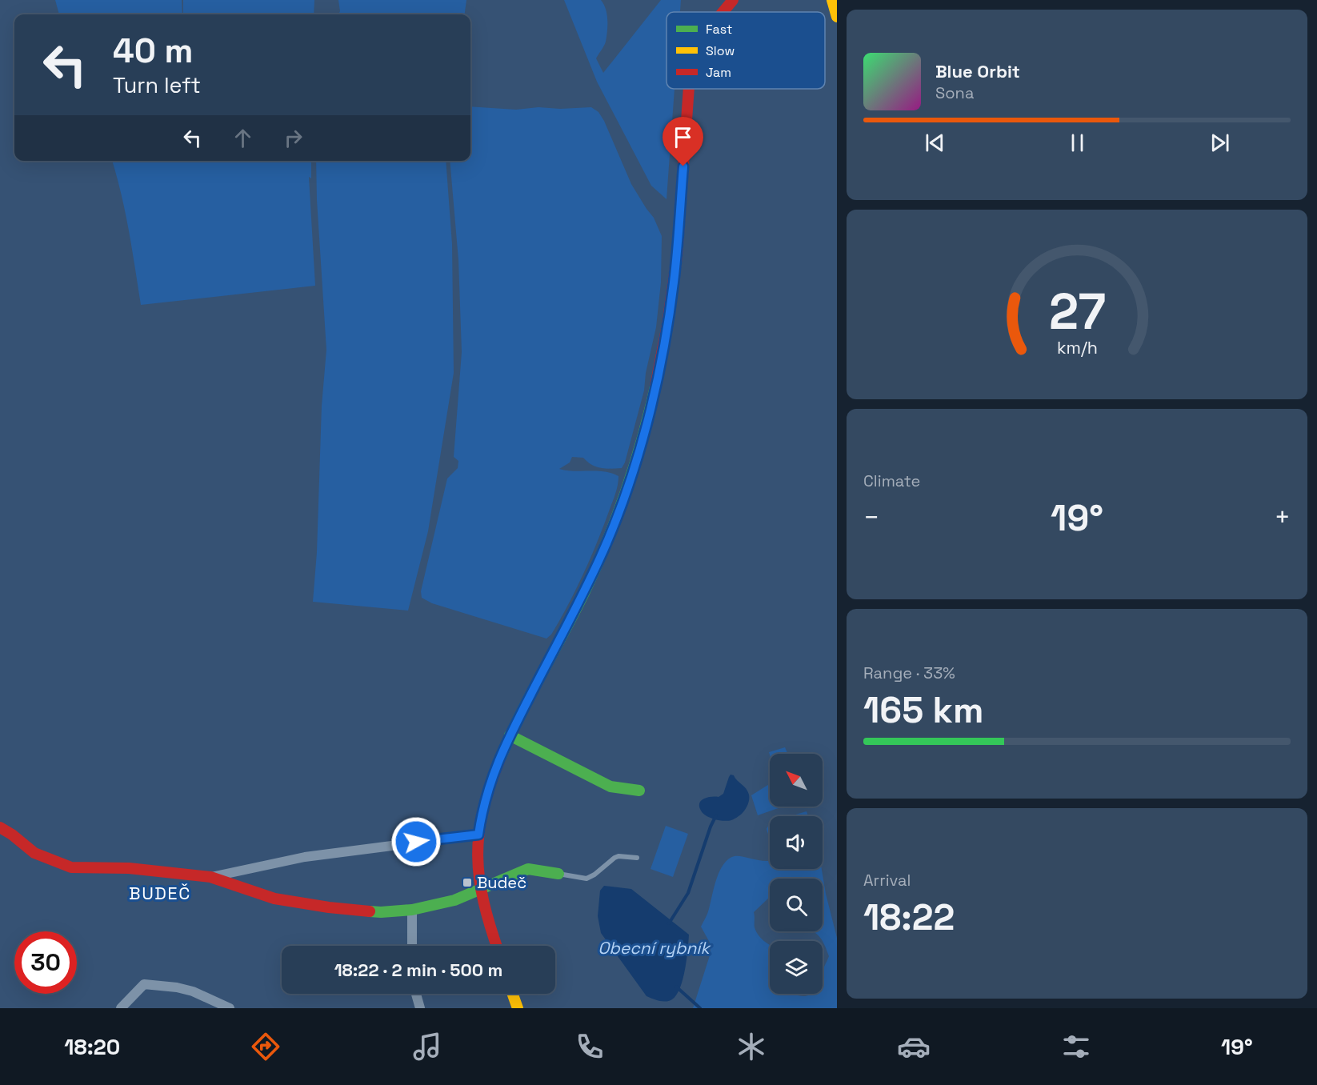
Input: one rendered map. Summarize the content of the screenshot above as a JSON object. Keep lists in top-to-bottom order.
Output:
{
  "districts": ["BUDEČ"],
  "water": ["Obecní rybník"],
  "places": {
    "transit": ["Budeč"]
  },
  "legend": ["Fast", "Slow", "Jam"],
  "north": "top left",
  "page": {
    "turn": ["40 m", "Turn left"],
    "song": ["Blue Orbit", "Sona"],
    "tile": [
      "Climate",
      ["Range · 33%", "165 km"],
      ["Arrival", "18:22"]
    ],
    "heat": ["−", "19°", "+"],
    "limit": "30",
    "trip": "18:22 · 2 min · 500 m",
    "tabs": ["18:20", "19°"],
    "gauge": ["27", "km/h"]
  }
}
